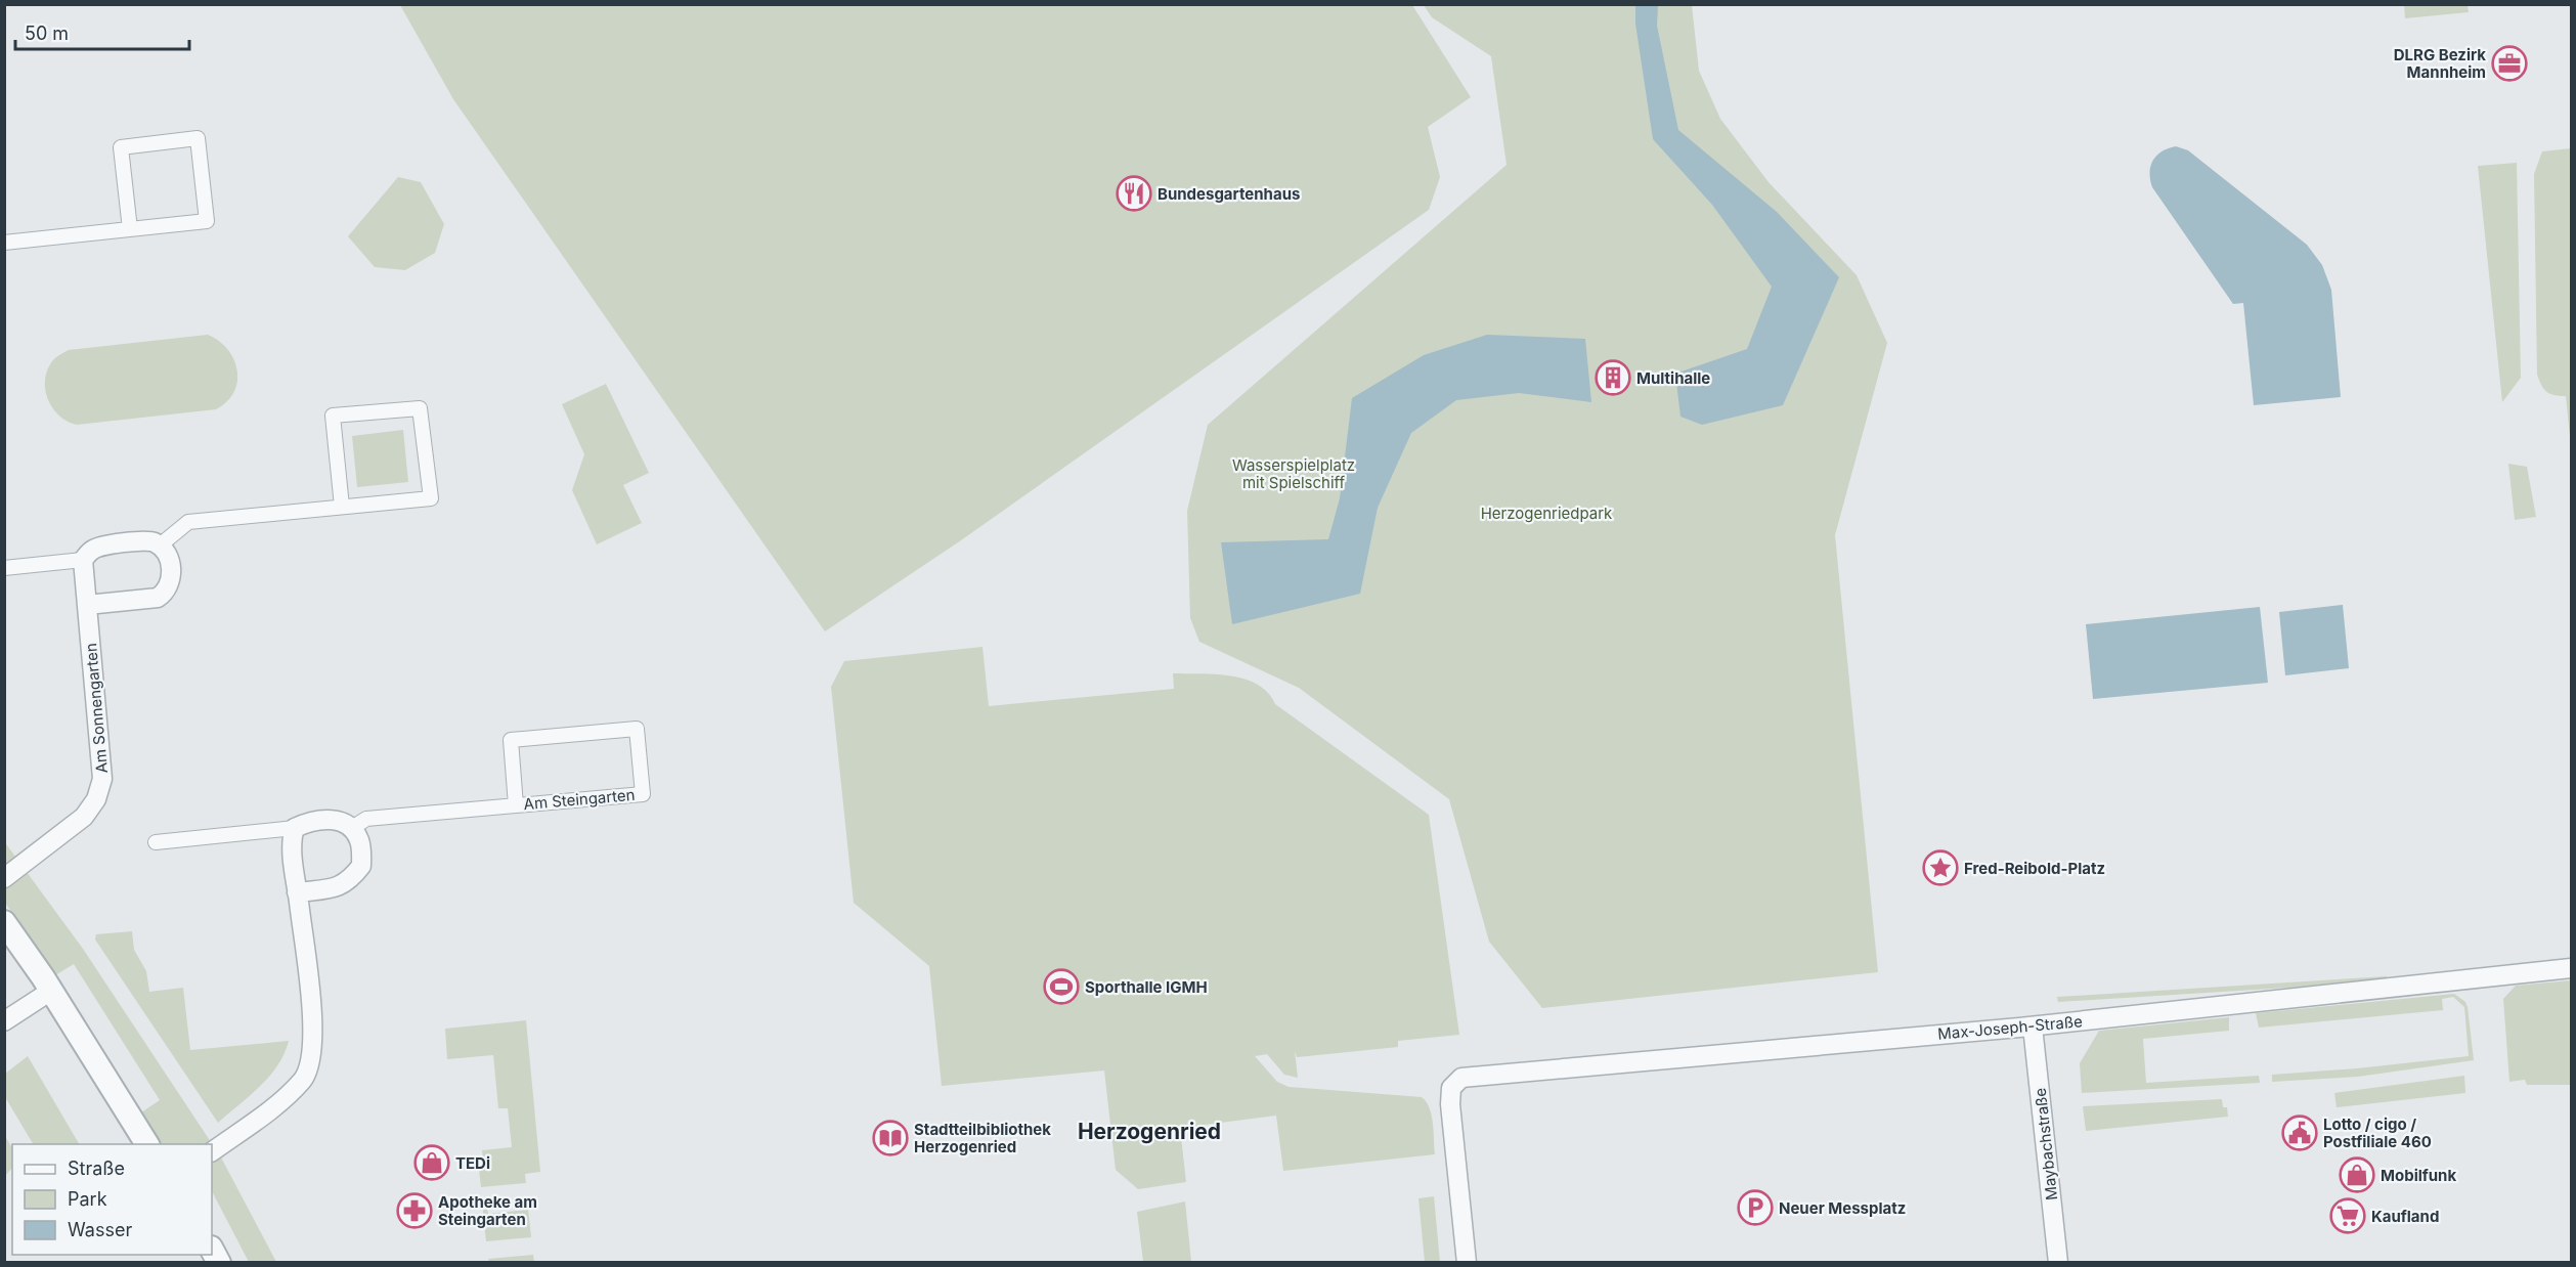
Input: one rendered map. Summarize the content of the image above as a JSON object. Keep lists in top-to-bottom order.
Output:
{
  "streets": {
    "street": [
      "Am Sonnengarten",
      "Am Steingarten",
      "Max-Joseph-Straße",
      "Maybachstraße"
    ]
  },
  "crossings": [
    ["Max-Joseph-Straße", "Maybachstraße"]
  ],
  "districts": ["Herzogenried"],
  "parks": ["Wasserspielplatz mit Spielschiff", "Herzogenriedpark"],
  "places": {
    "office": ["DLRG Bezirk Mannheim"],
    "restaurant": ["Bundesgartenhaus"],
    "building": ["Multihalle"],
    "place": ["Fred-Reibold-Platz"],
    "sports": ["Sporthalle IGMH"],
    "public building": ["Lotto / cigo / Postfiliale 460"],
    "library": ["Stadtteilbibliothek Herzogenried"],
    "shop": ["TEDi", "Mobilfunk"],
    "parking": ["Neuer Messplatz"],
    "pharmacy": ["Apotheke am Steingarten"],
    "supermarket": ["Kaufland"]
  },
  "legend": ["Straße", "Park", "Wasser"],
  "scale_bar": "50 m"
}
